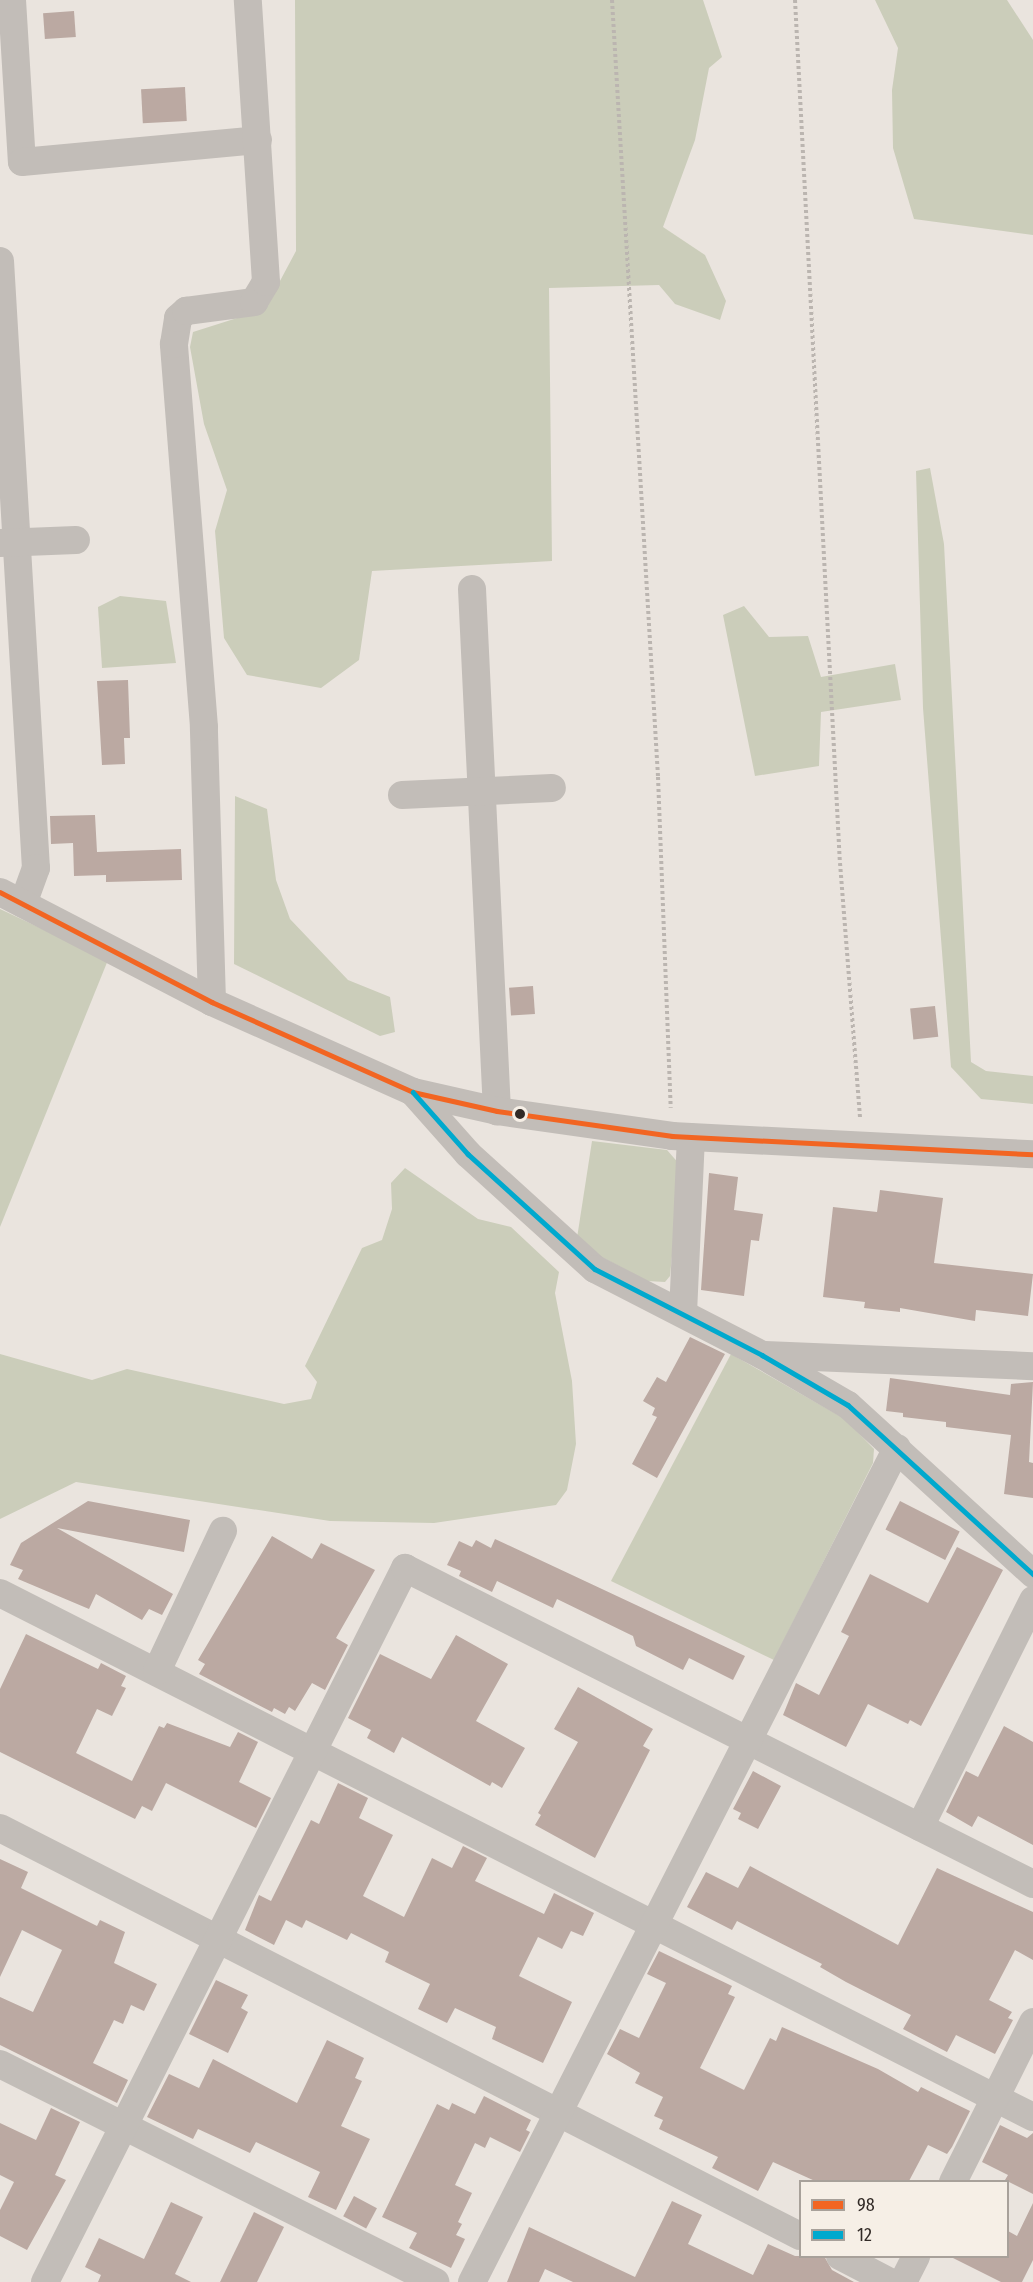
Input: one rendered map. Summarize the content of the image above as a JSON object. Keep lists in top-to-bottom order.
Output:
{
  "lines": ["transit line 98", "transit line 12"],
  "legend": ["98", "12"]
}
